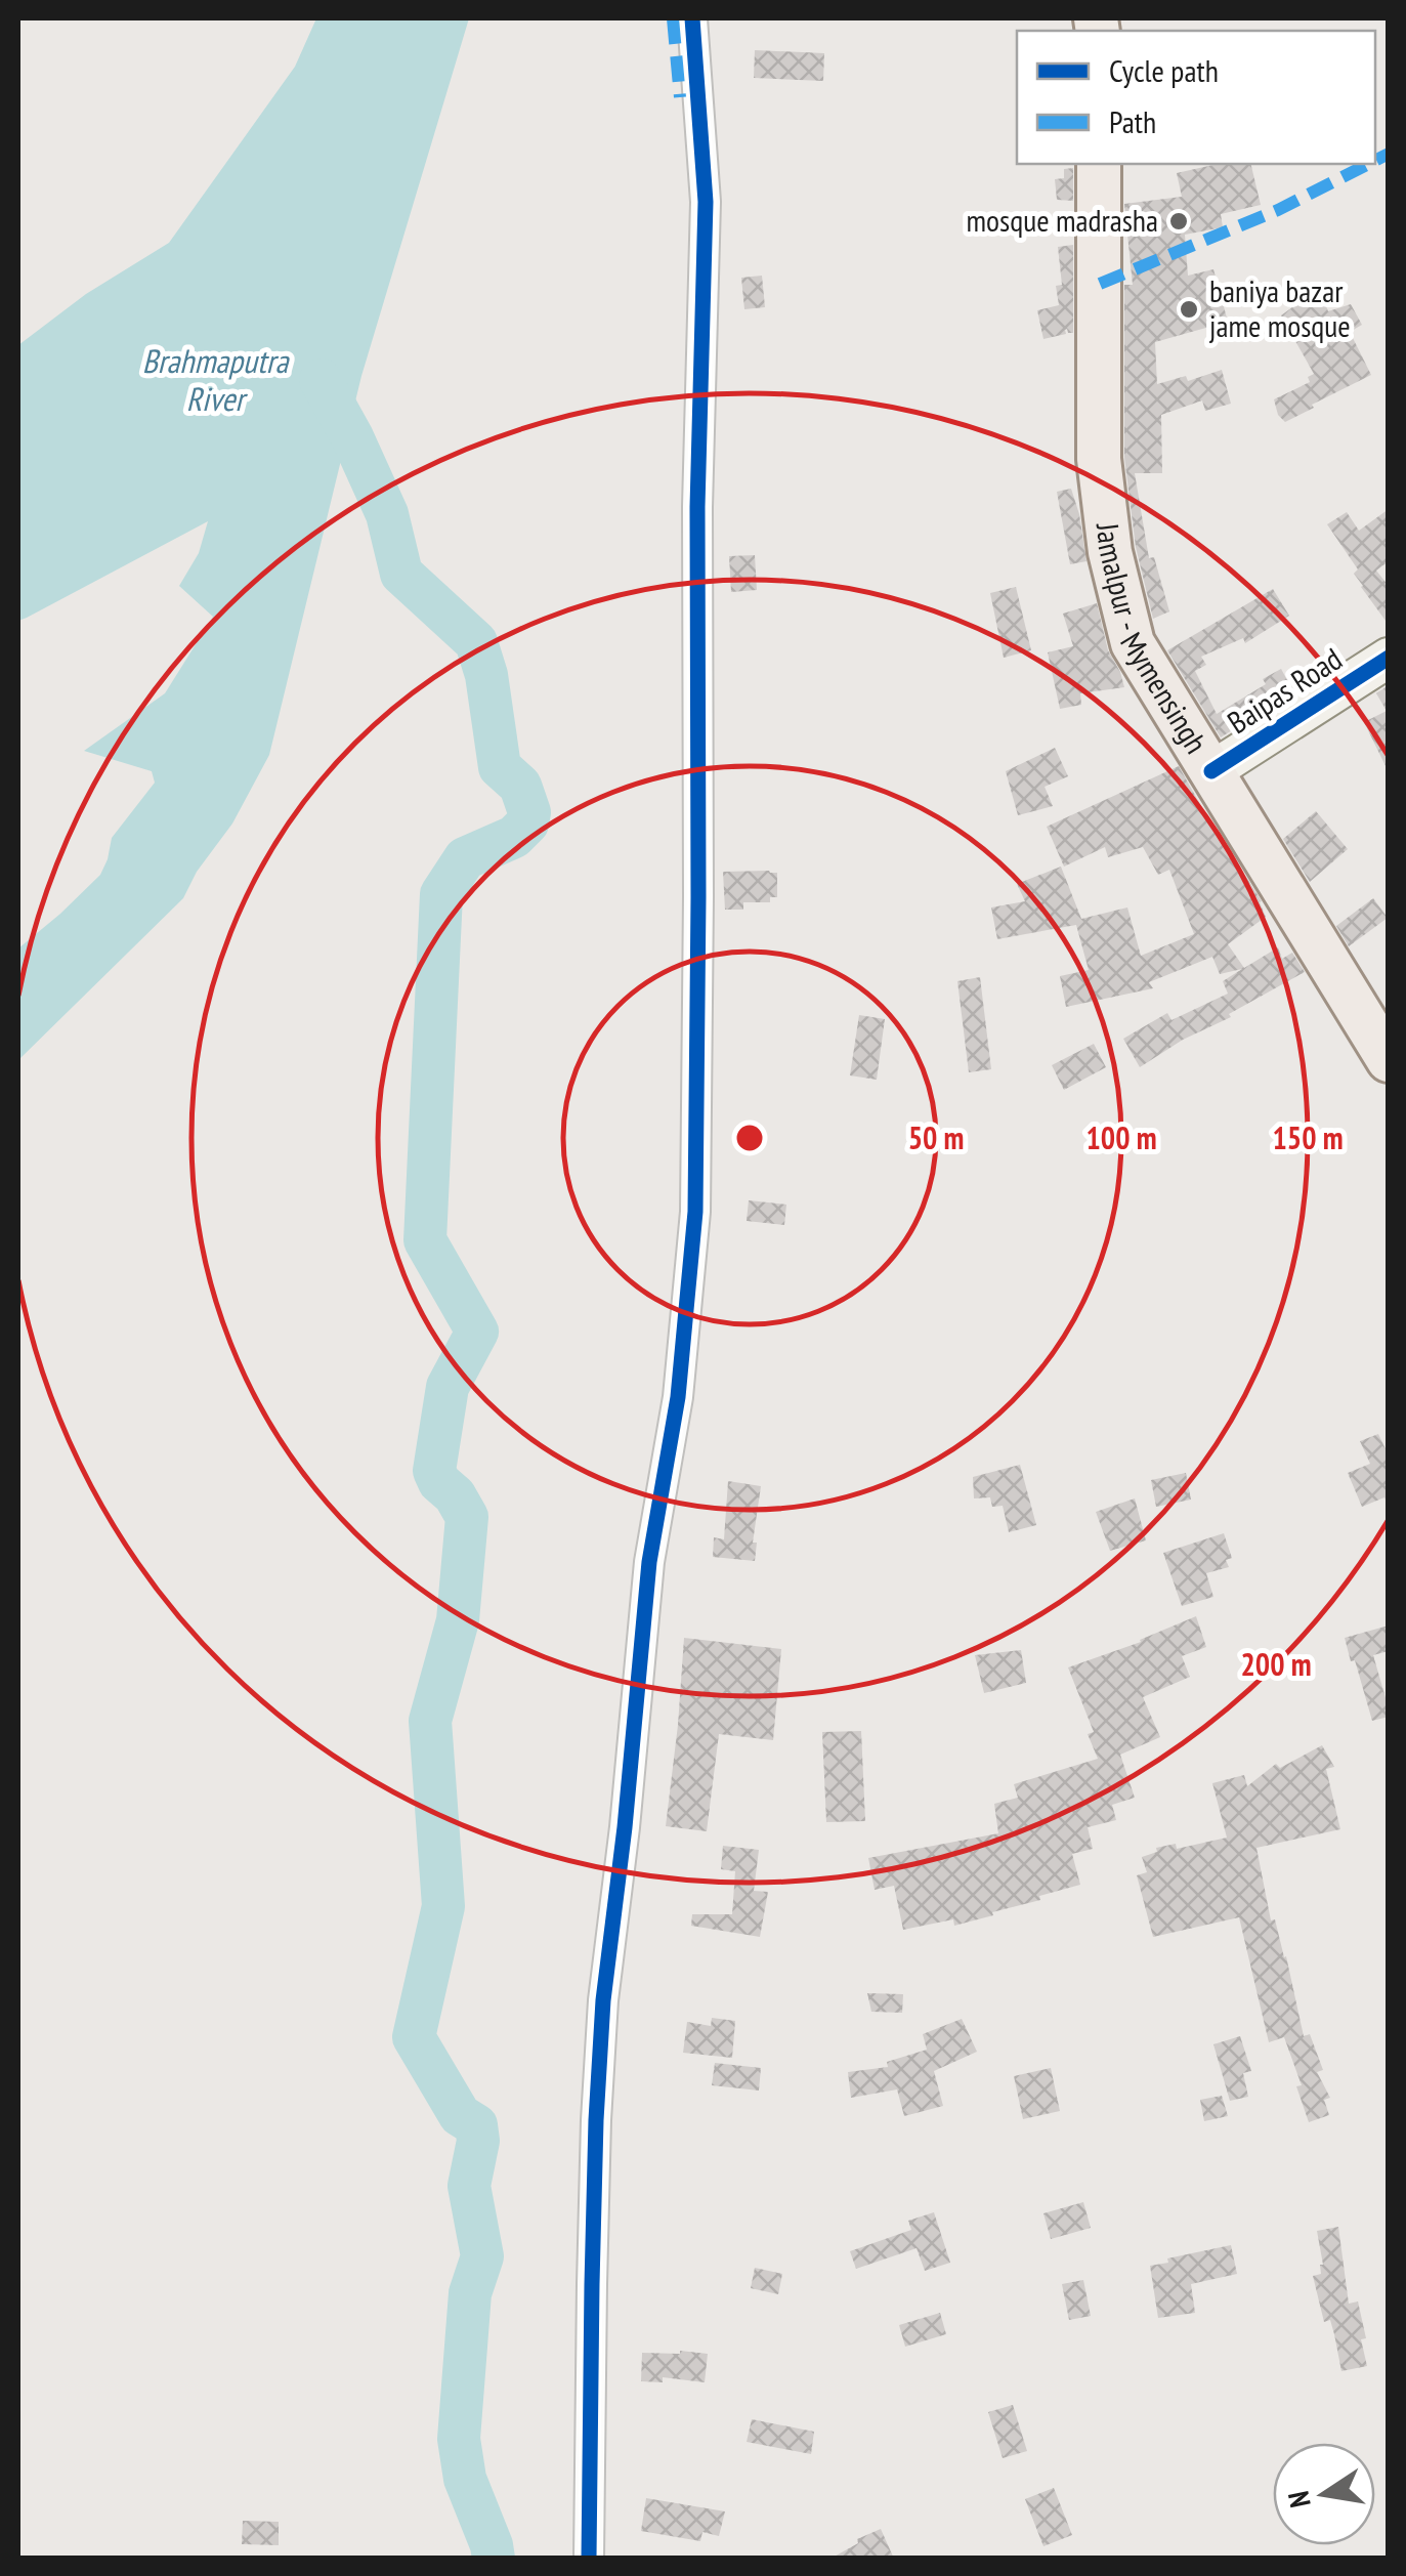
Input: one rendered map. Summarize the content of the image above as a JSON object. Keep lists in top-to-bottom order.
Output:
{
  "streets": {
    "main road": ["Jamalpur - Mymensingh"],
    "street": ["Baipas Road"]
  },
  "crossings": [
    ["Jamalpur - Mymensingh", "Baipas Road"]
  ],
  "water": ["Brahmaputra River"],
  "places": ["mosque madrasha", "baniya bazar jame mosque"],
  "legend": ["Cycle path", "Path"],
  "north": "left",
  "rings": [
    "50 m",
    "100 m",
    "150 m",
    "200 m"
  ]
}
